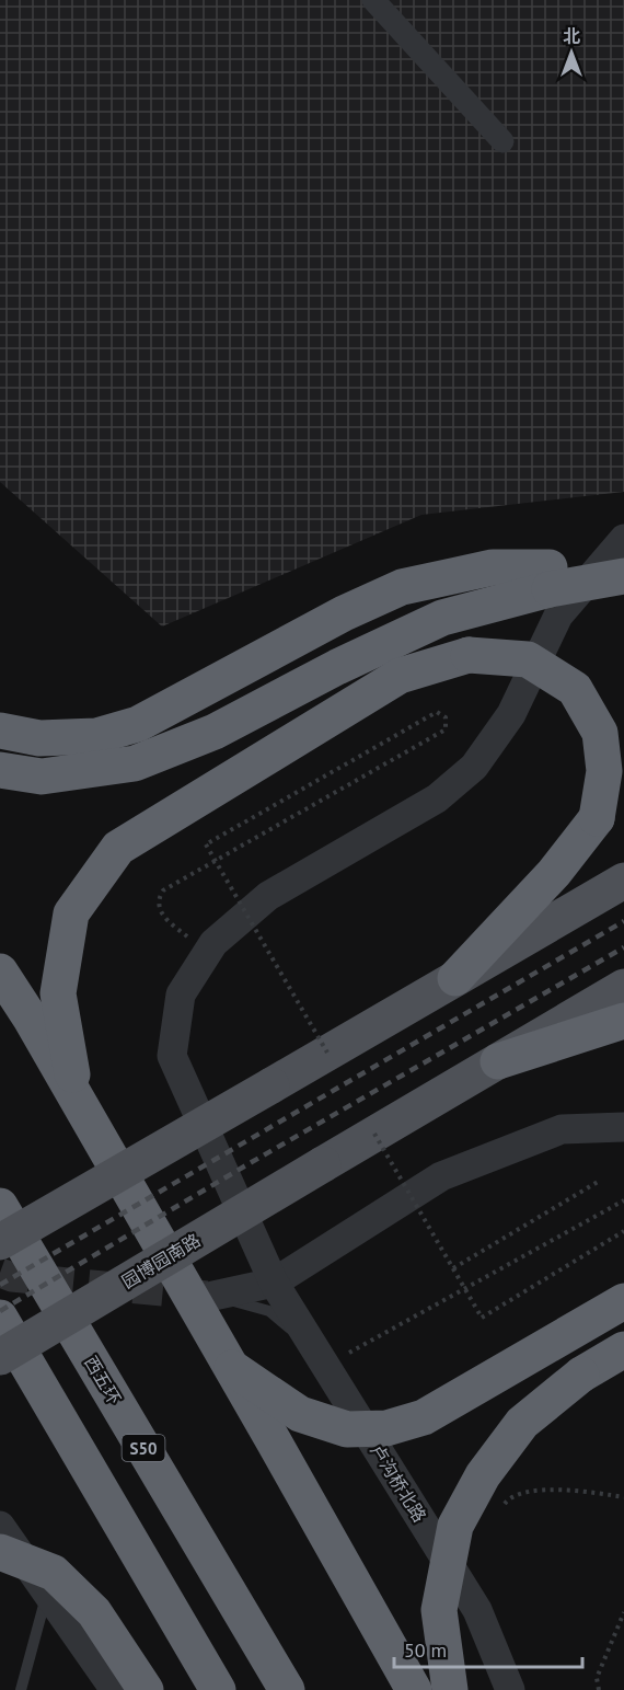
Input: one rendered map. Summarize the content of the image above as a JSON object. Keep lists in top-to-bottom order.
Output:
{
  "streets": {
    "highway": ["西五环", "S50"],
    "main road": ["园博园南路"],
    "street": ["卢沟桥北路"]
  },
  "scale_bar": "50 m",
  "north": "top"
}
